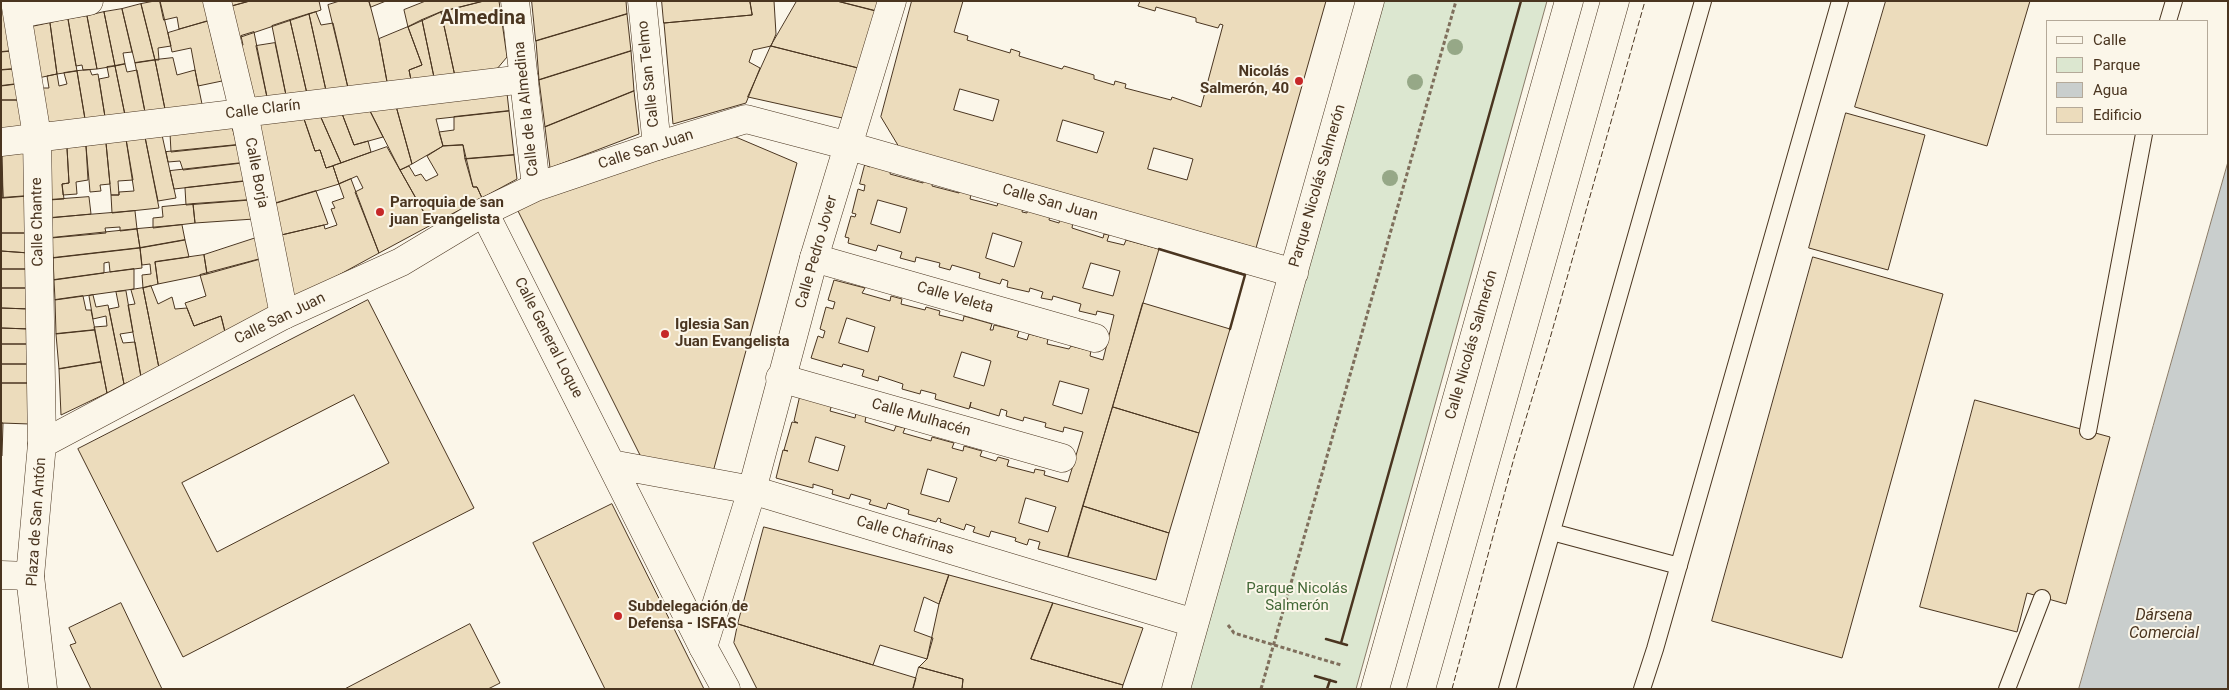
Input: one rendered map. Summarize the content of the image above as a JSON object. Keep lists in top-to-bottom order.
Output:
{
  "streets": {
    "main road": [
      "Calle San Telmo",
      "Calle de la Almedina",
      "Calle Clarín",
      "Calle San Juan",
      "Calle Borja",
      "Parque Nicolás Salmerón",
      "Calle Chantre",
      "Calle Pedro Jover",
      "Calle Veleta",
      "Calle General Loque",
      "Calle Nicolás Salmerón",
      "Calle Mulhacén",
      "Plaza de San Antón",
      "Calle Chafrinas"
    ]
  },
  "crossings": [
    ["Calle San Telmo", "Calle San Juan"],
    ["Calle de la Almedina", "Calle Clarín"],
    ["Calle de la Almedina", "Calle San Juan"],
    ["Calle Clarín", "Calle Borja"],
    ["Calle Clarín", "Calle Chantre"],
    ["Calle San Juan", "Calle Borja"],
    ["Calle San Juan", "Parque Nicolás Salmerón"],
    ["Calle San Juan", "Calle Chantre"],
    ["Calle San Juan", "Calle Pedro Jover"],
    ["Calle San Juan", "Calle General Loque"],
    ["Calle San Juan", "Plaza de San Antón"],
    ["Parque Nicolás Salmerón", "Calle Chafrinas"],
    ["Calle Chantre", "Plaza de San Antón"],
    ["Calle Pedro Jover", "Calle Veleta"],
    ["Calle Pedro Jover", "Calle General Loque"],
    ["Calle Pedro Jover", "Calle Mulhacén"],
    ["Calle Pedro Jover", "Calle Chafrinas"],
    ["Calle General Loque", "Calle Chafrinas"]
  ],
  "districts": ["Almedina"],
  "water": ["Dársena Comercial"],
  "parks": ["Parque Nicolás Salmerón"],
  "places": [
    "Nicolás Salmerón, 40",
    "Parroquia de san juan Evangelista",
    "Iglesia San Juan Evangelista",
    "Subdelegación de Defensa - ISFAS"
  ],
  "legend": [
    "Calle",
    "Parque",
    "Agua",
    "Edificio"
  ]
}
